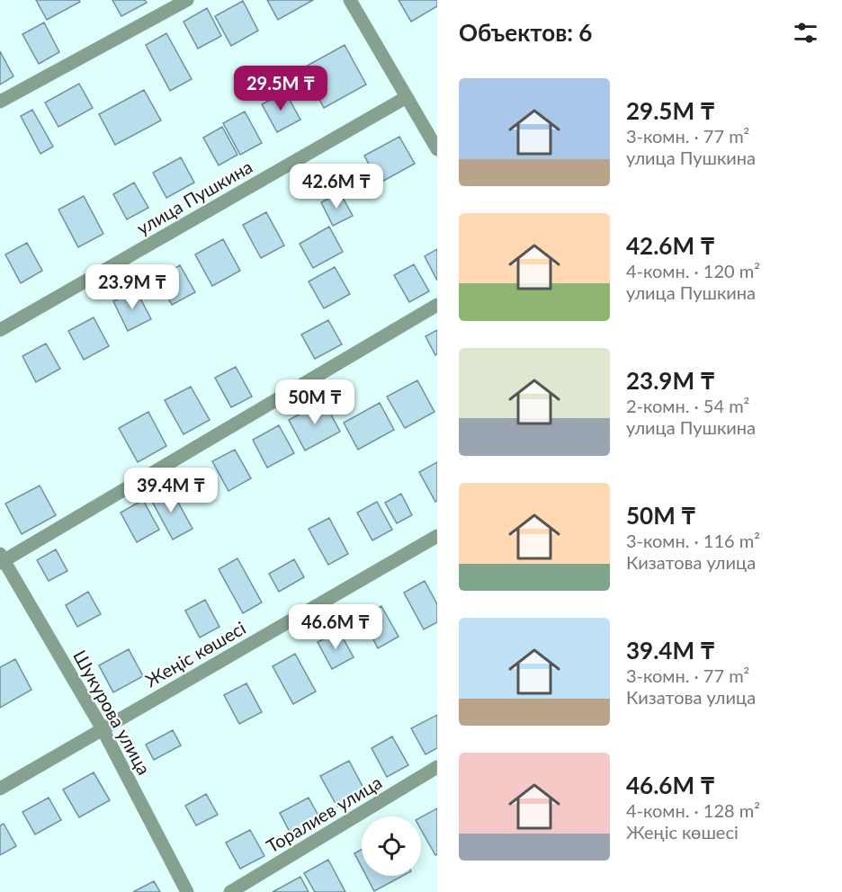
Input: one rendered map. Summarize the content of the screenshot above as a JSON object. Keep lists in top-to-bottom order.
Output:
{
  "streets": {
    "street": [
      "улица Пушкина",
      "Жеңіс көшесі",
      "Шукурова улица",
      "Торалиев улица"
    ]
  },
  "crossings": [
    ["Жеңіс көшесі", "Шукурова улица"]
  ],
  "page": {
    "heading": "Объектов: 6",
    "list": [
      {
        "name": "29.5M ₸",
        "note": "3-комн. · 77 m² · улица Пушкина"
      },
      {
        "name": "42.6M ₸",
        "note": "4-комн. · 120 m² · улица Пушкина"
      },
      {
        "name": "23.9M ₸",
        "note": "2-комн. · 54 m² · улица Пушкина"
      },
      {
        "name": "50M ₸",
        "note": "3-комн. · 116 m² · Кизатова улица"
      },
      {
        "name": "39.4M ₸",
        "note": "3-комн. · 77 m² · Кизатова улица"
      },
      {
        "name": "46.6M ₸",
        "note": "4-комн. · 128 m² · Жеңіс көшесі"
      }
    ],
    "price": [
      "29.5M ₸",
      "42.6M ₸",
      "23.9M ₸",
      "50M ₸",
      "39.4M ₸",
      "46.6M ₸"
    ]
  }
}
